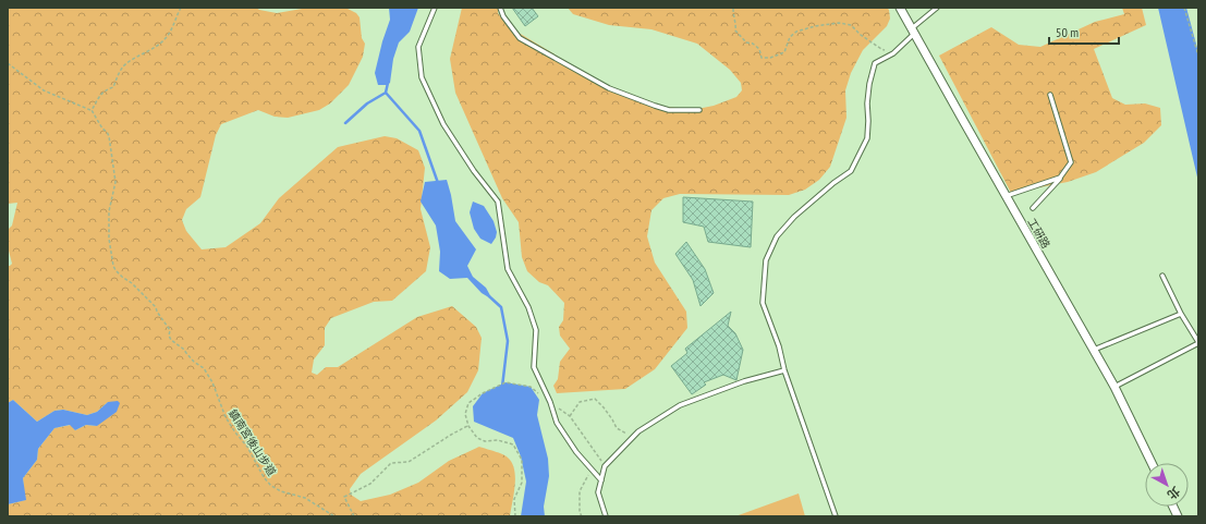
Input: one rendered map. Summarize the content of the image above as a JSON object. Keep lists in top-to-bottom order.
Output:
{
  "streets": {
    "street": ["工研路"],
    "path": ["鎮南宮後山步道"]
  },
  "scale_bar": "50 m",
  "north": "bottom right"
}
